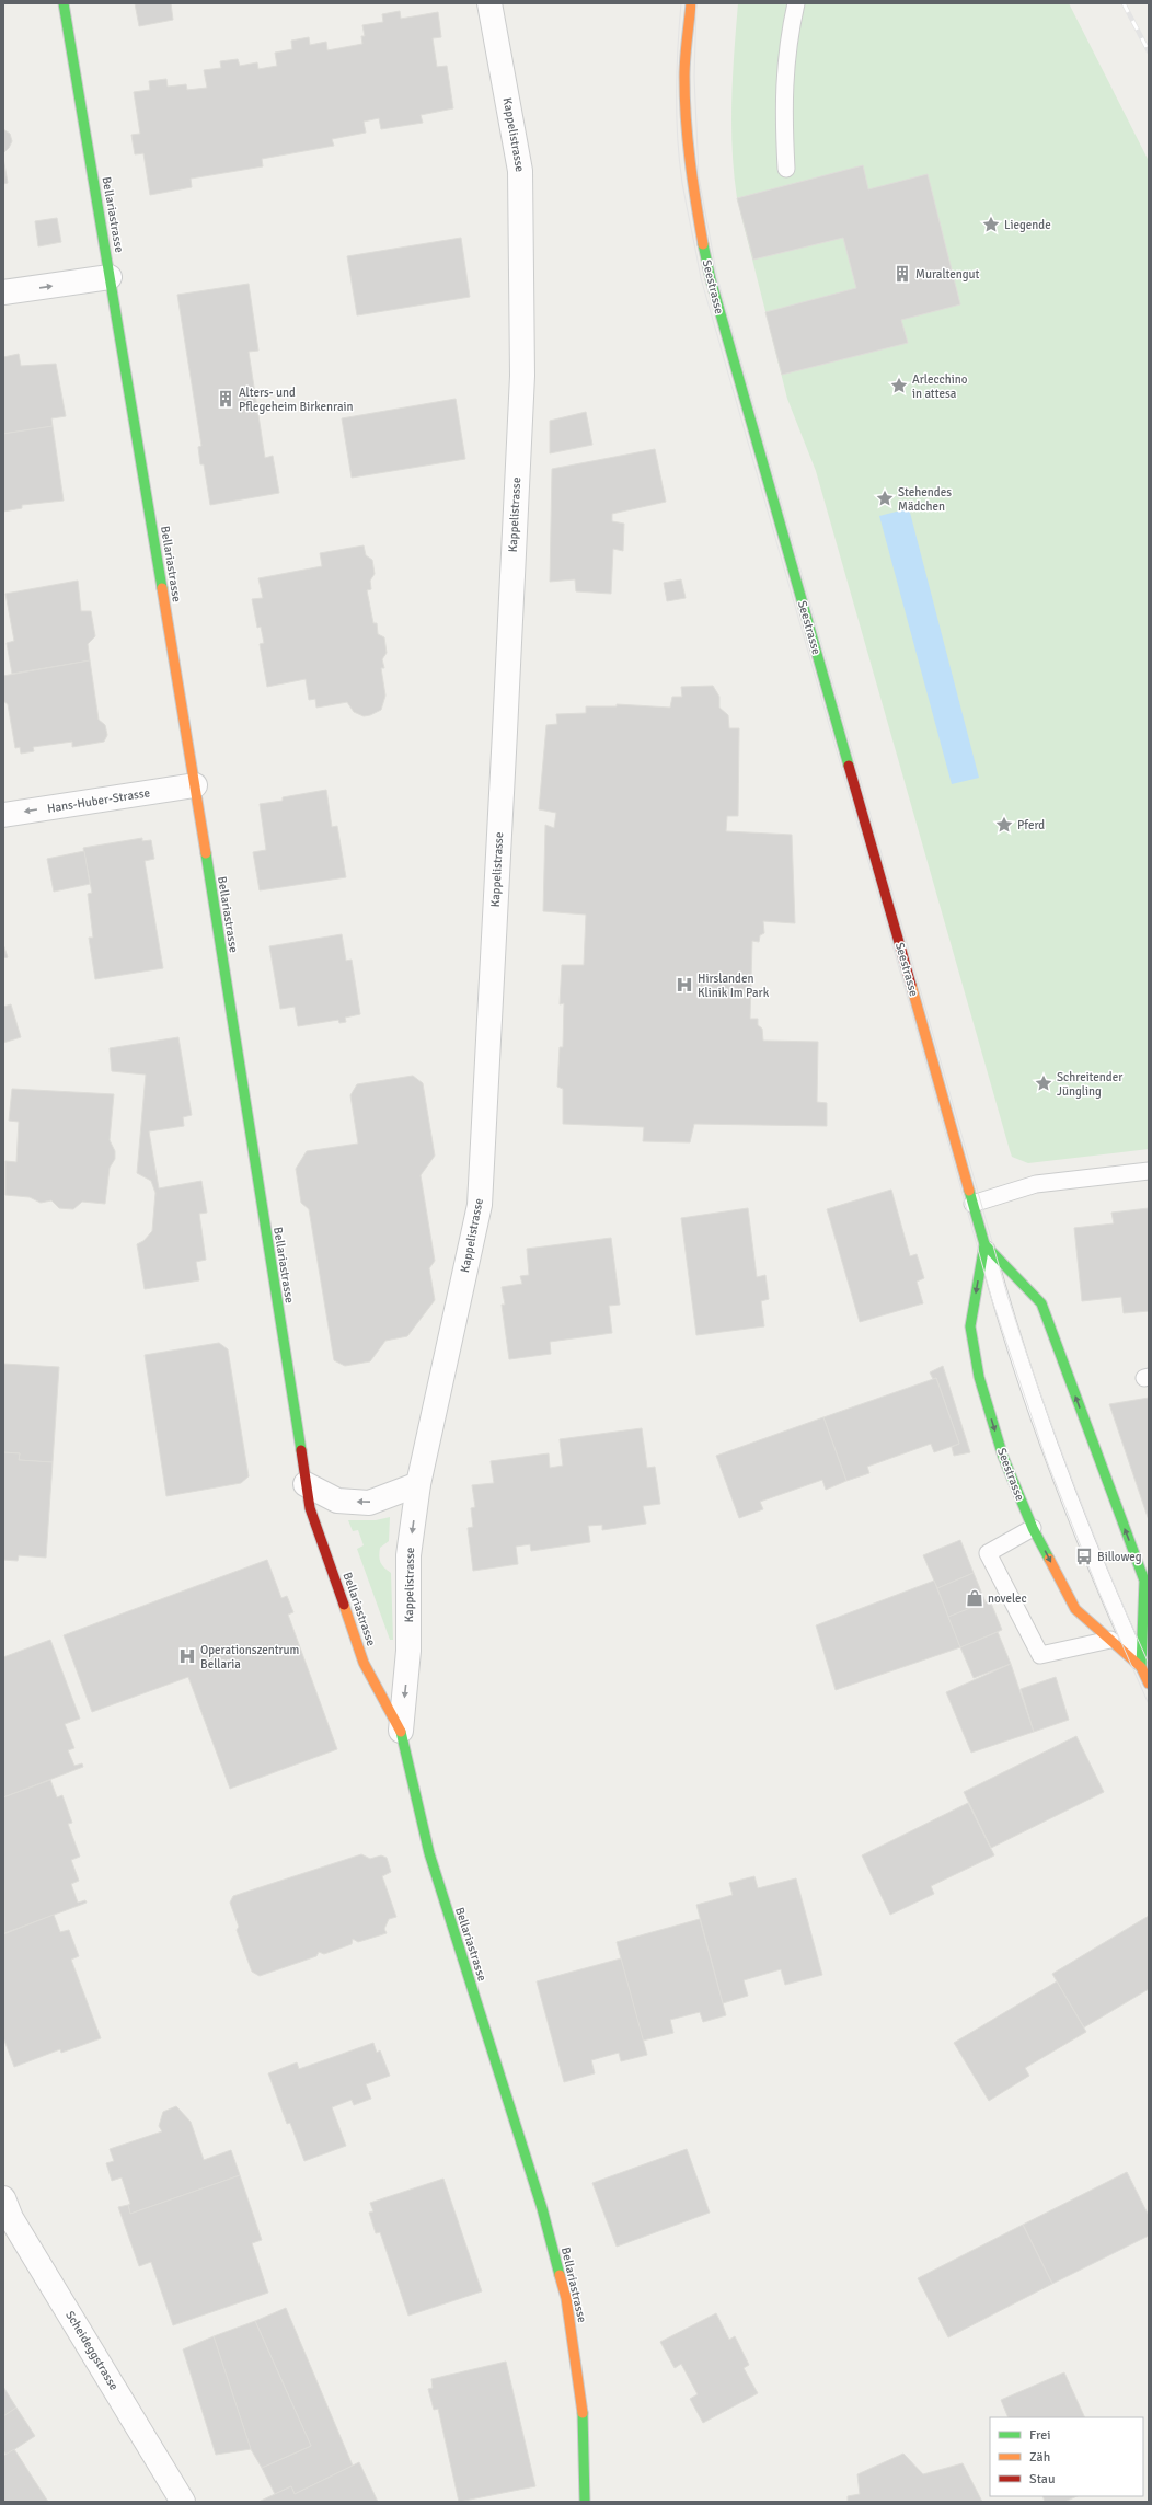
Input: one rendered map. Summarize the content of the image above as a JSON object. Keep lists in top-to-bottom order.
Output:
{
  "streets": {
    "street": [
      "Kappelistrasse",
      "Bellariastrasse",
      "Seestrasse",
      "Hans-Huber-Strasse",
      "Scheideggstrasse"
    ]
  },
  "crossings": [
    ["Kappelistrasse", "Bellariastrasse"],
    ["Bellariastrasse", "Hans-Huber-Strasse"]
  ],
  "one_way": ["Hans-Huber-Strasse"],
  "places": {
    "place": [
      "Liegende",
      "Arlecchino in attesa",
      "Stehendes Mädchen",
      "Pferd",
      "Schreitender Jüngling"
    ],
    "building": ["Muraltengut", "Alters- und Pflegeheim Birkenrain"],
    "hospital": ["Hirslanden Klinik Im Park", "Operationszentrum Bellaria"],
    "bus stop": ["Billoweg"],
    "shop": ["novelec"]
  },
  "legend": ["Frei", "Zäh", "Stau"]
}
